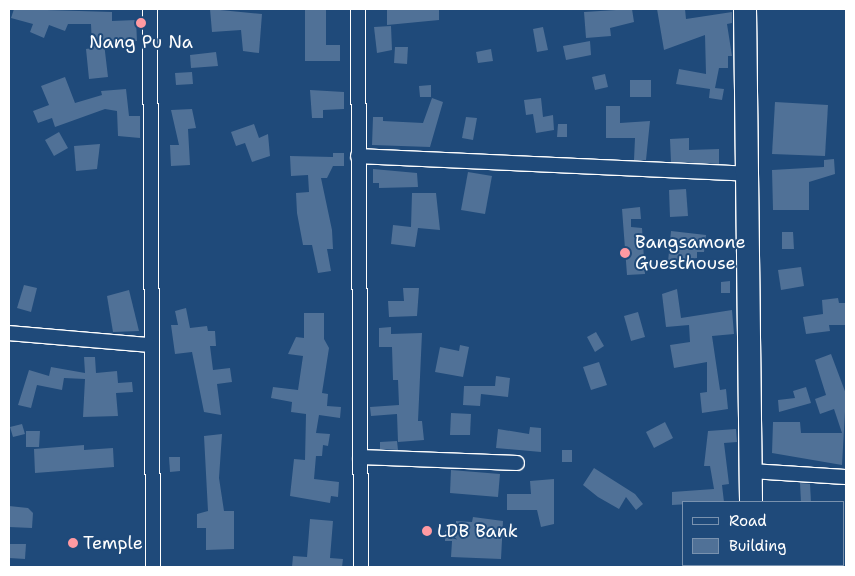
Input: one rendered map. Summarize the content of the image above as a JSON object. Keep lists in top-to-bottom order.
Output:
{
  "places": [
    "Nang Pu Na",
    "Bangsamone Guesthouse",
    "LDB Bank",
    "Temple"
  ],
  "legend": ["Road", "Building"]
}
